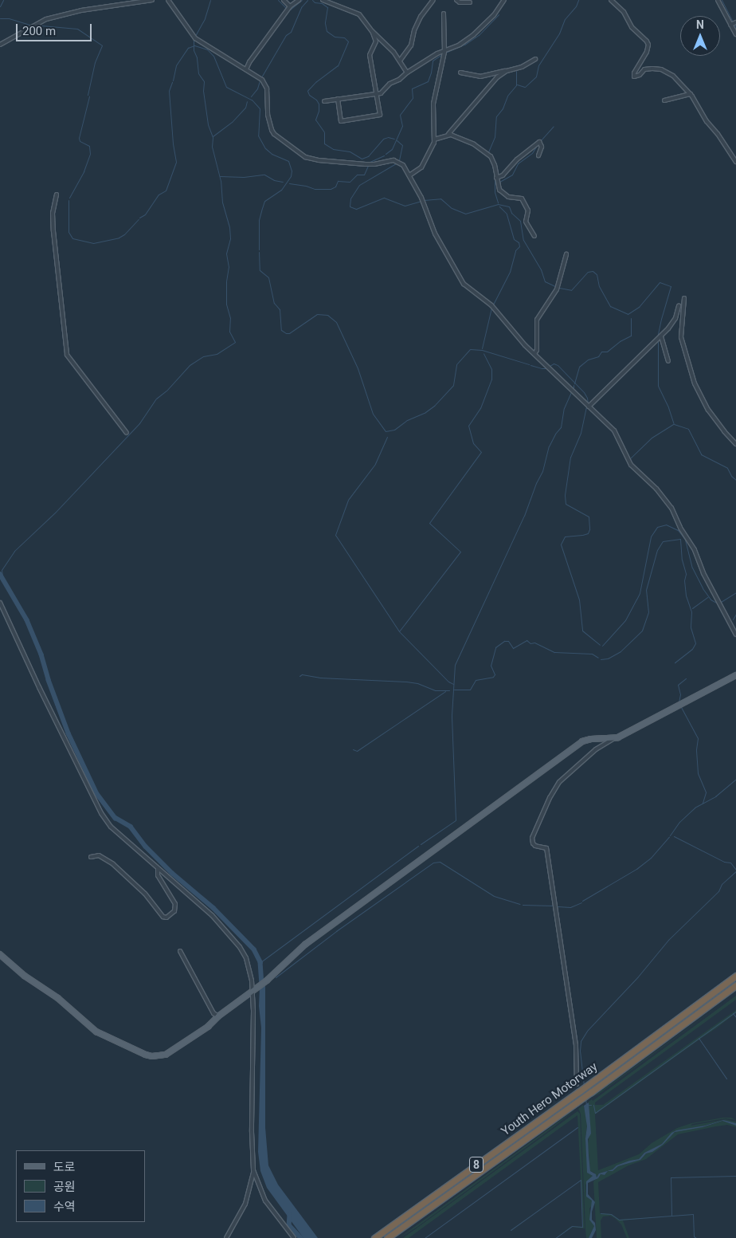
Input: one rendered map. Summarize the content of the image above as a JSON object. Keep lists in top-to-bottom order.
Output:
{
  "streets": {
    "highway": ["Youth Hero Motorway", "8"]
  },
  "legend": ["도로", "공원", "수역"],
  "scale_bar": "200 m",
  "north": "top"
}
